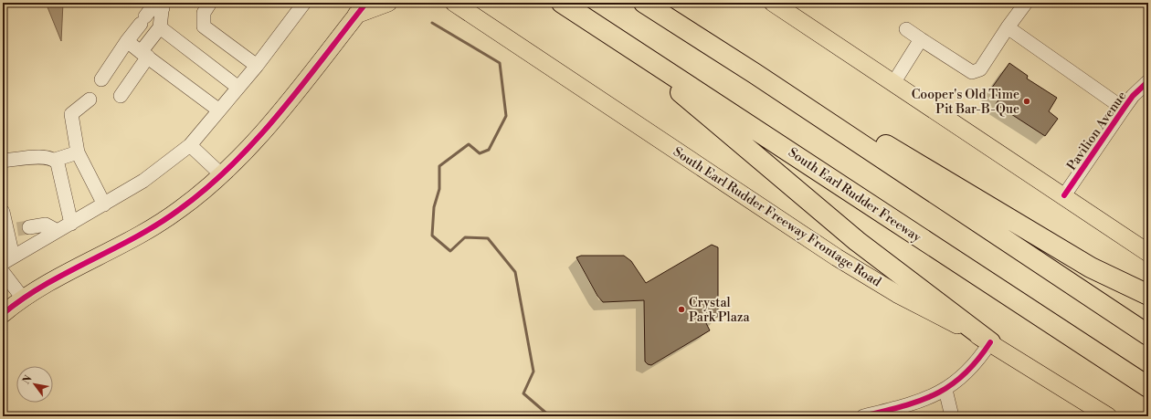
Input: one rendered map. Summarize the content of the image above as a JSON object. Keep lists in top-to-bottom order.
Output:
{
  "streets": {
    "highway": ["South Earl Rudder Freeway"],
    "main road": ["South Earl Rudder Freeway Frontage Road"],
    "street": ["Pavilion Avenue"]
  },
  "places": ["Cooper's Old Time Pit Bar-B-Que", "Crystal Park Plaza"],
  "north": "top left"
}
